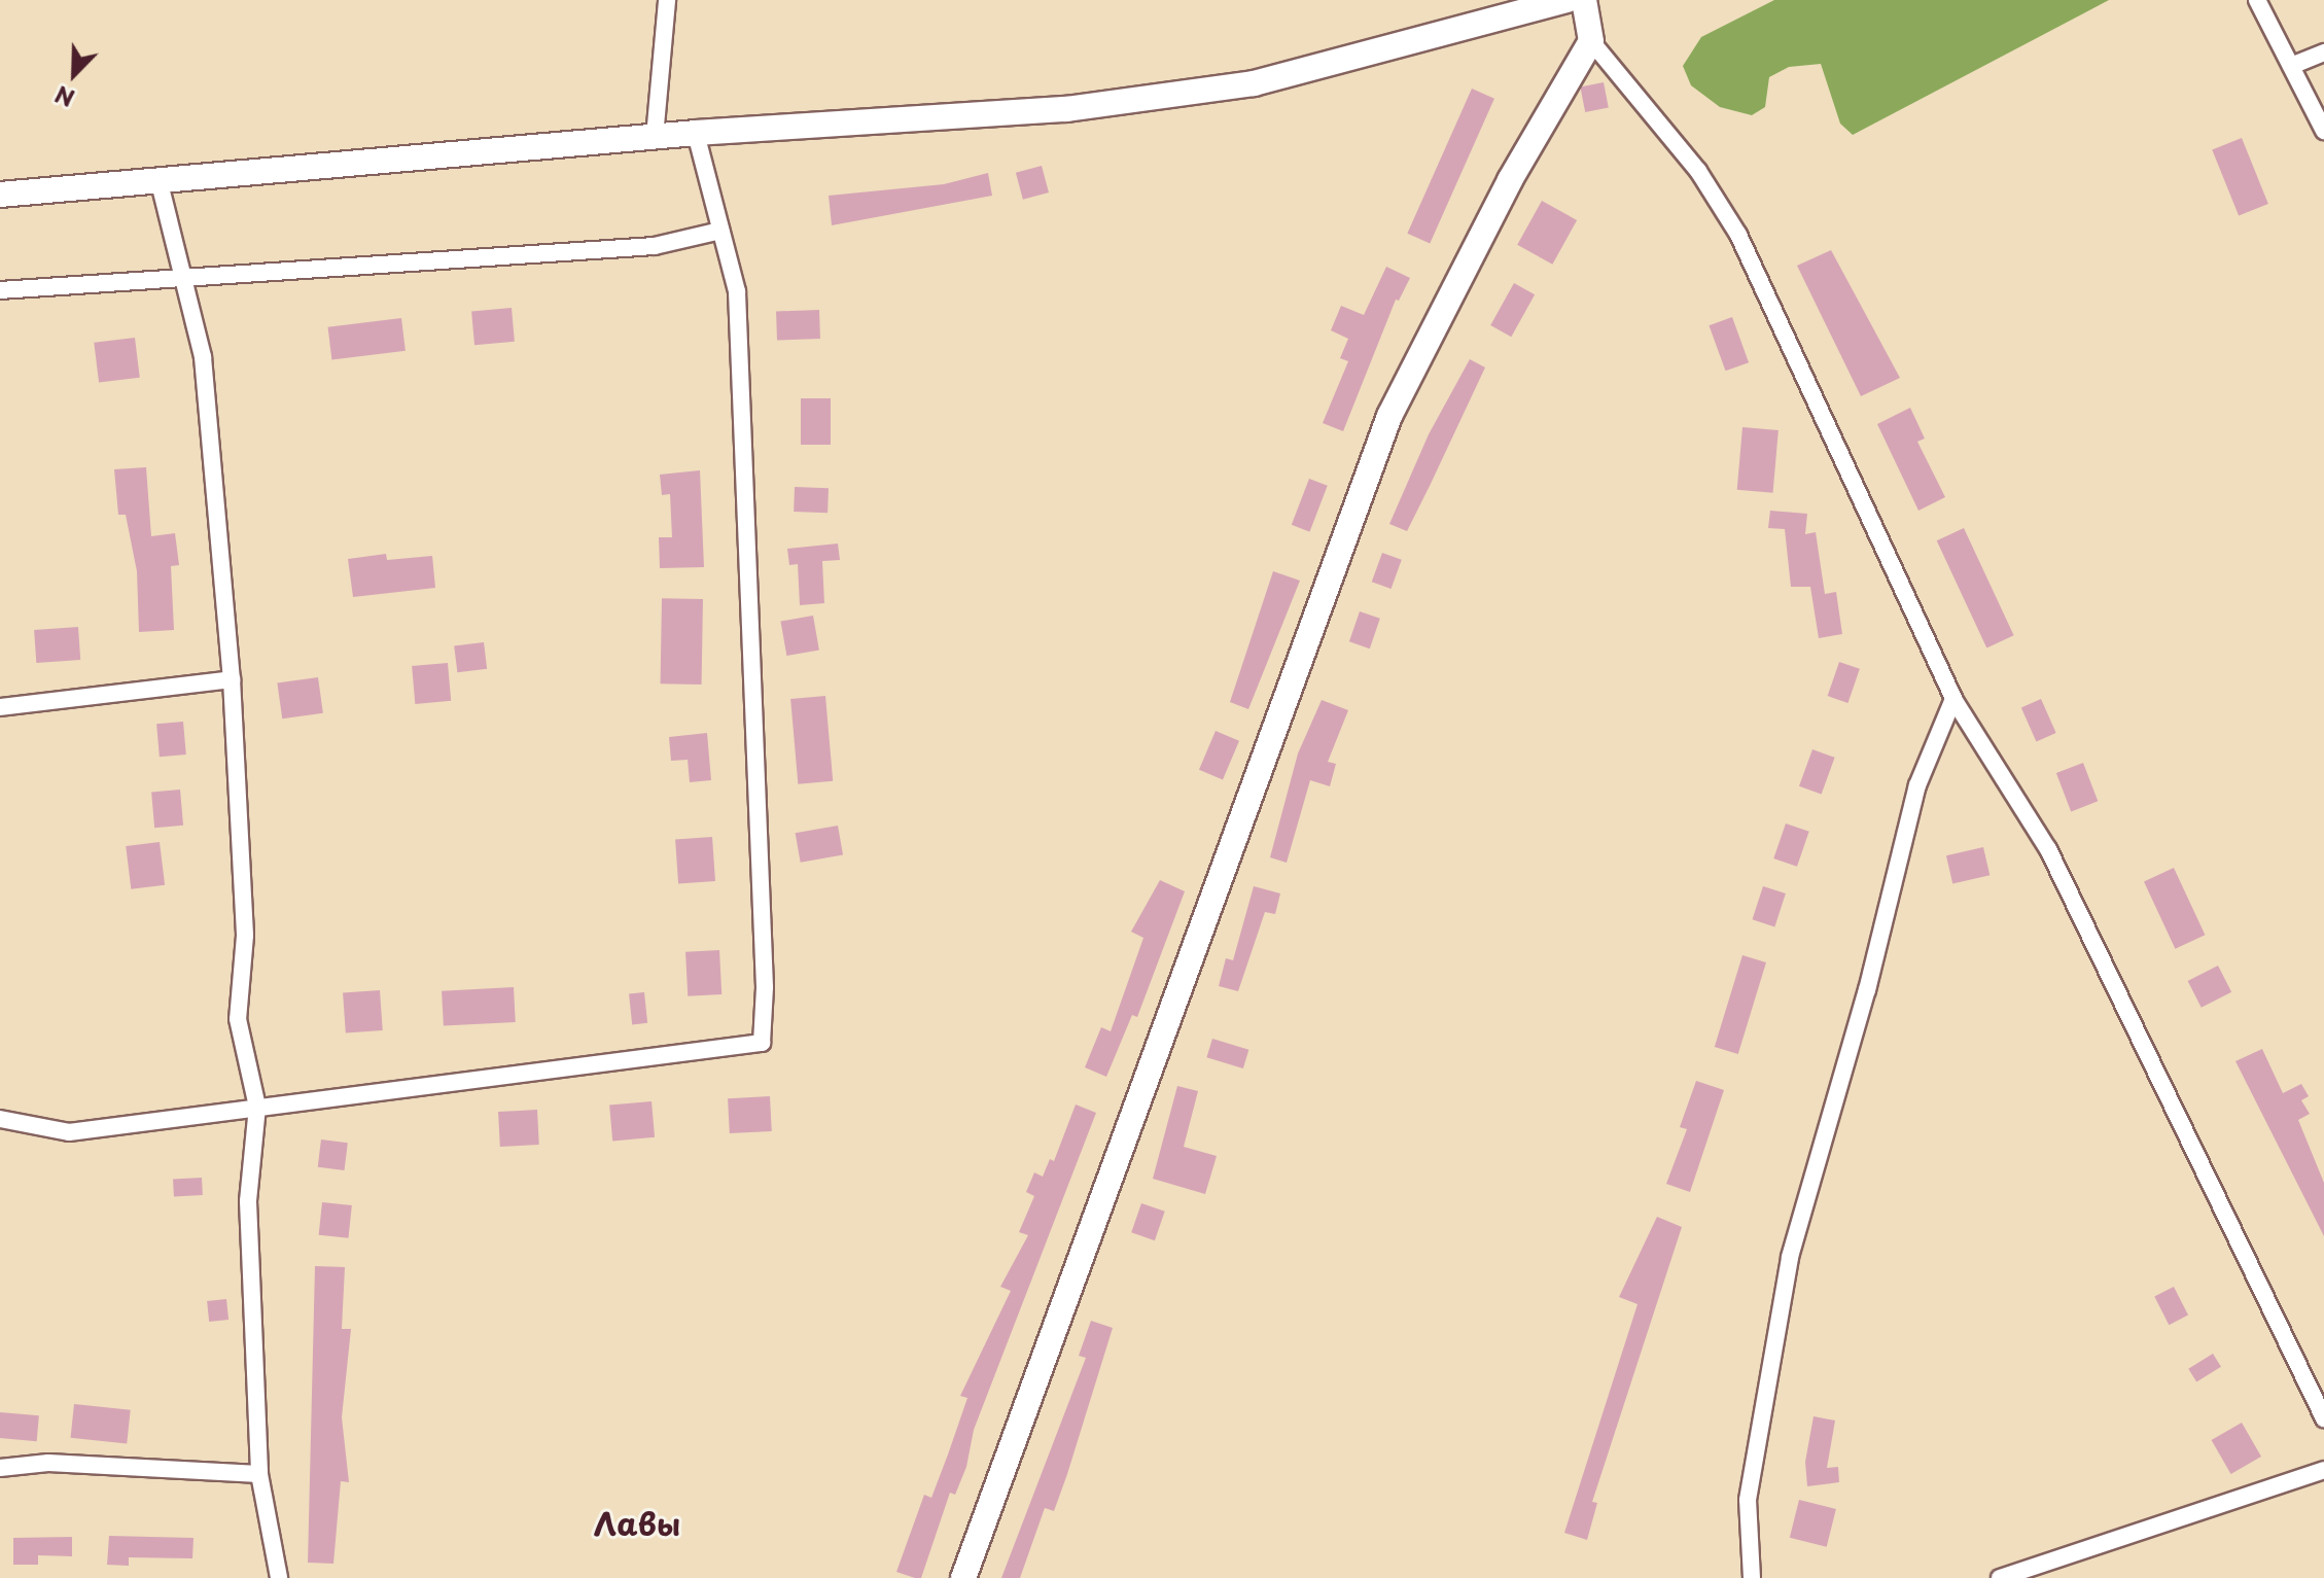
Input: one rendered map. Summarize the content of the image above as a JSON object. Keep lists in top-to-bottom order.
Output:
{
  "districts": ["Лавы"],
  "north": "bottom left"
}
